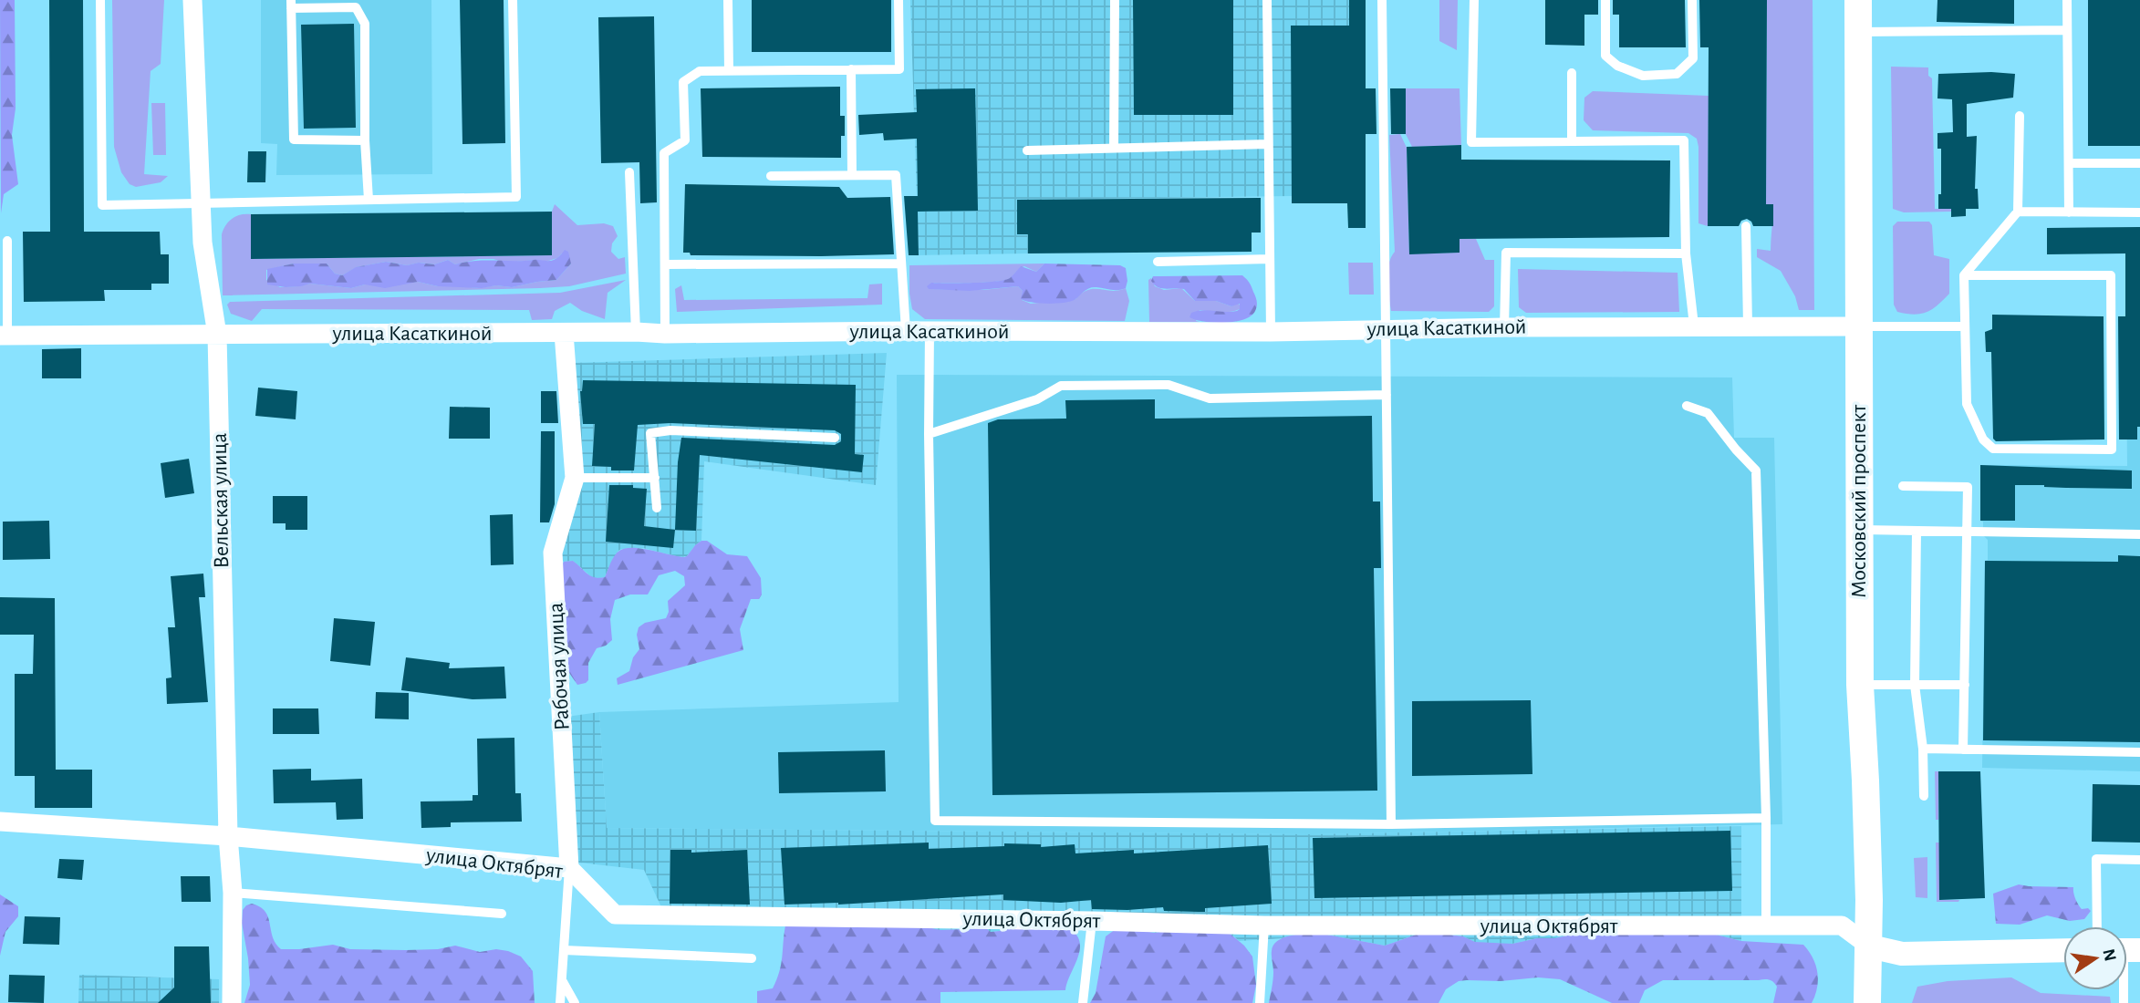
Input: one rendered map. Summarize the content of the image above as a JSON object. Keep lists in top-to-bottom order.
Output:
{
  "streets": {
    "main road": ["Московский проспект"],
    "street": [
      "улица Касаткиной",
      "Вельская улица",
      "Рабочая улица",
      "улица Октябрят"
    ]
  },
  "crossings": [
    ["улица Касаткиной", "Вельская улица"],
    ["улица Касаткиной", "Московский проспект"],
    ["улица Касаткиной", "Рабочая улица"],
    ["Вельская улица", "улица Октябрят"],
    ["Московский проспект", "улица Октябрят"],
    ["Рабочая улица", "улица Октябрят"]
  ],
  "north": "right"
}
